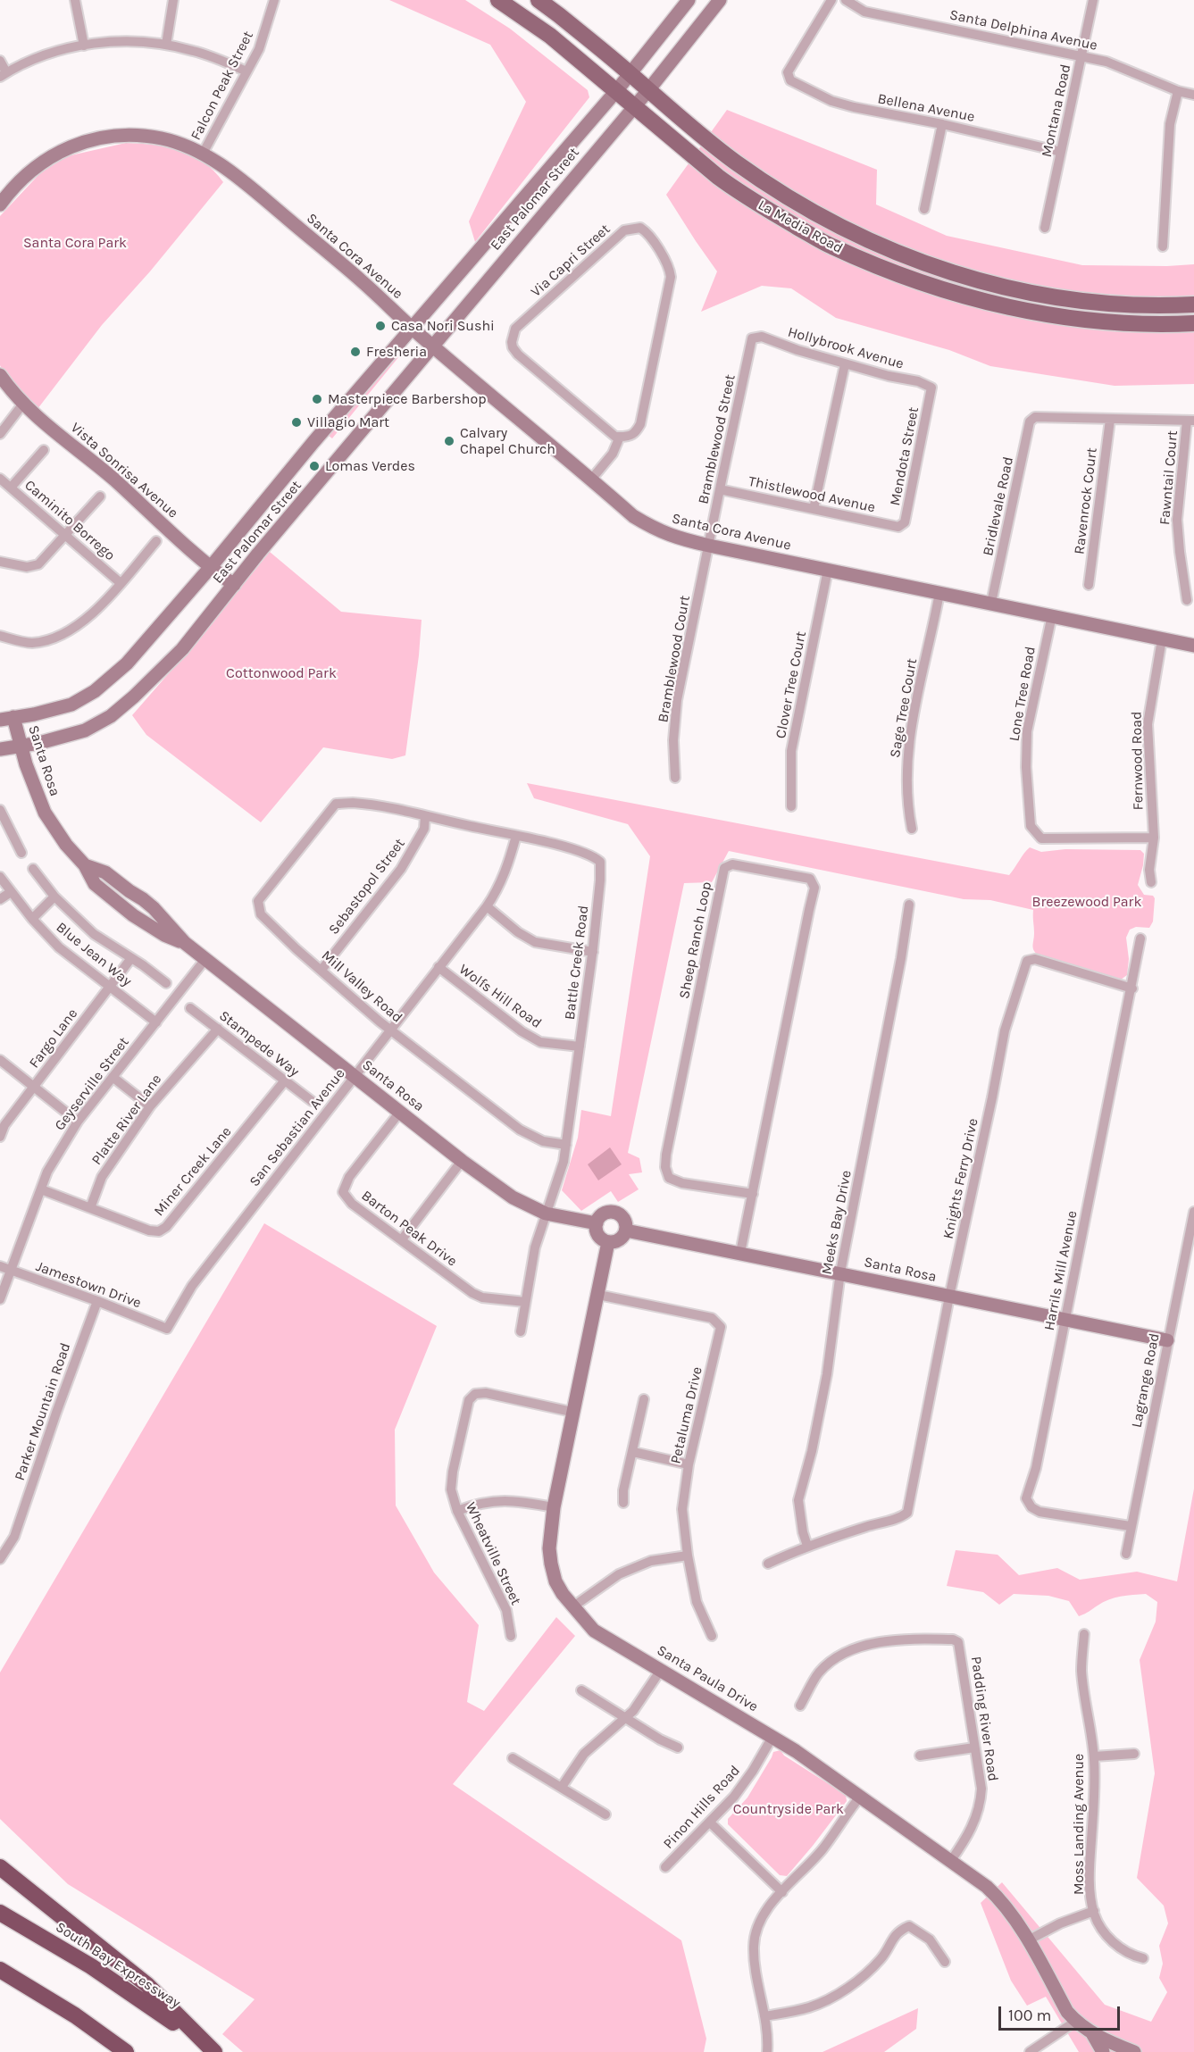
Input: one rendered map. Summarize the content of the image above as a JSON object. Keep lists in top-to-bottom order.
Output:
{
  "streets": {
    "highway": ["South Bay Expressway"],
    "main road": ["La Media Road"],
    "street": [
      "Santa Delphina Avenue",
      "Falcon Peak Street",
      "Bellena Avenue",
      "Montana Road",
      "East Palomar Street",
      "Santa Cora Avenue",
      "Via Capri Street",
      "Hollybrook Avenue",
      "Bramblewood Street",
      "Mendota Street",
      "Vista Sonrisa Avenue",
      "Fawntail Court",
      "Thistlewood Avenue",
      "Ravenrock Court",
      "Bridlevale Road",
      "Caminito Borrego",
      "Bramblewood Court",
      "Clover Tree Court",
      "Lone Tree Road",
      "Sage Tree Court",
      "Santa Rosa",
      "Fernwood Road",
      "Sebastopol Street",
      "Sheep Ranch Loop",
      "Blue Jean Way",
      "Battle Creek Road",
      "Mill Valley Road",
      "Wolfs Hill Road",
      "Fargo Lane",
      "Stampede Way",
      "Geyserville Street",
      "Platte River Lane",
      "San Sebastian Avenue",
      "Miner Creek Lane",
      "Knights Ferry Drive",
      "Meeks Bay Drive",
      "Barton Peak Drive",
      "Harrils Mill Avenue",
      "Jamestown Drive",
      "Lagrange Road",
      "Parker Mountain Road",
      "Petaluma Drive",
      "Wheatville Street",
      "Santa Paula Drive",
      "Padding River Road",
      "Pinon Hills Road",
      "Moss Landing Avenue"
    ]
  },
  "crossings": [
    ["Santa Delphina Avenue", "Montana Road"],
    ["Falcon Peak Street", "Santa Cora Avenue"],
    ["Bellena Avenue", "Montana Road"],
    ["East Palomar Street", "La Media Road"],
    ["East Palomar Street", "Santa Cora Avenue"],
    ["East Palomar Street", "Vista Sonrisa Avenue"],
    ["East Palomar Street", "Santa Rosa"],
    ["Santa Cora Avenue", "Bramblewood Street"],
    ["Santa Cora Avenue", "Bridlevale Road"],
    ["Santa Cora Avenue", "Bramblewood Court"],
    ["Santa Cora Avenue", "Clover Tree Court"],
    ["Santa Cora Avenue", "Lone Tree Road"],
    ["Santa Cora Avenue", "Sage Tree Court"],
    ["Santa Cora Avenue", "Fernwood Road"],
    ["Hollybrook Avenue", "Bramblewood Street"],
    ["Hollybrook Avenue", "Mendota Street"],
    ["Bramblewood Street", "Thistlewood Avenue"],
    ["Bramblewood Street", "Bramblewood Court"],
    ["Mendota Street", "Thistlewood Avenue"],
    ["Ravenrock Court", "Bridlevale Road"],
    ["Lone Tree Road", "Fernwood Road"],
    ["Santa Rosa", "Sheep Ranch Loop"],
    ["Santa Rosa", "Battle Creek Road"],
    ["Santa Rosa", "Geyserville Street"],
    ["Santa Rosa", "San Sebastian Avenue"],
    ["Santa Rosa", "Knights Ferry Drive"],
    ["Santa Rosa", "Meeks Bay Drive"],
    ["Santa Rosa", "Barton Peak Drive"],
    ["Santa Rosa", "Harrils Mill Avenue"],
    ["Santa Rosa", "Lagrange Road"],
    ["Santa Rosa", "Santa Paula Drive"],
    ["Sebastopol Street", "Battle Creek Road"],
    ["Sebastopol Street", "Mill Valley Road"],
    ["Blue Jean Way", "Fargo Lane"],
    ["Blue Jean Way", "Geyserville Street"],
    ["Battle Creek Road", "Mill Valley Road"],
    ["Battle Creek Road", "Wolfs Hill Road"],
    ["Battle Creek Road", "San Sebastian Avenue"],
    ["Battle Creek Road", "Barton Peak Drive"],
    ["Mill Valley Road", "San Sebastian Avenue"],
    ["Wolfs Hill Road", "San Sebastian Avenue"],
    ["Stampede Way", "Platte River Lane"],
    ["Stampede Way", "Miner Creek Lane"],
    ["Geyserville Street", "Miner Creek Lane"],
    ["Geyserville Street", "Jamestown Drive"],
    ["Platte River Lane", "Miner Creek Lane"],
    ["San Sebastian Avenue", "Jamestown Drive"],
    ["Knights Ferry Drive", "Meeks Bay Drive"],
    ["Knights Ferry Drive", "Harrils Mill Avenue"],
    ["Harrils Mill Avenue", "Lagrange Road"],
    ["Jamestown Drive", "Parker Mountain Road"],
    ["Petaluma Drive", "Santa Paula Drive"],
    ["Wheatville Street", "Santa Paula Drive"],
    ["Santa Paula Drive", "Padding River Road"],
    ["Santa Paula Drive", "Pinon Hills Road"]
  ],
  "parks": [
    "Santa Cora Park",
    "Cottonwood Park",
    "Breezewood Park",
    "Countryside Park"
  ],
  "places": [
    "Casa Nori Sushi",
    "Fresheria",
    "Masterpiece Barbershop",
    "Villagio Mart",
    "Calvary Chapel Church",
    "Lomas Verdes"
  ],
  "scale_bar": "100 m"
}
